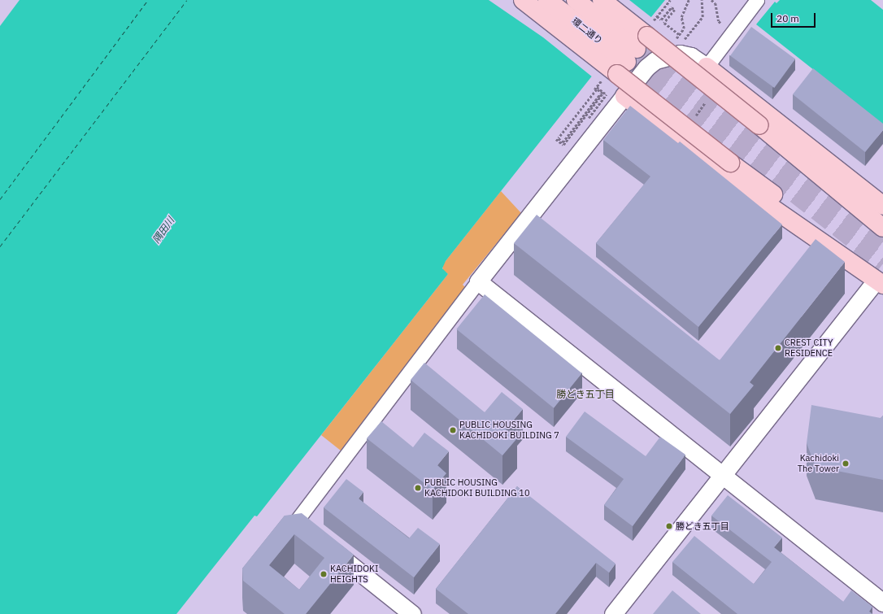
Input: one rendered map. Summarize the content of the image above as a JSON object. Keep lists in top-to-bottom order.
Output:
{
  "streets": {
    "main road": ["環二通り"]
  },
  "districts": ["勝どき五丁目"],
  "water": ["隅田川"],
  "places": [
    "CREST CITY RESIDENCE",
    "PUBLIC HOUSING KACHIDOKI BUILDING 7",
    "Kachidoki The Tower",
    "PUBLIC HOUSING KACHIDOKI BUILDING 10",
    "勝どき五丁目",
    "KACHIDOKI HEIGHTS"
  ],
  "scale_bar": "20 m"
}
